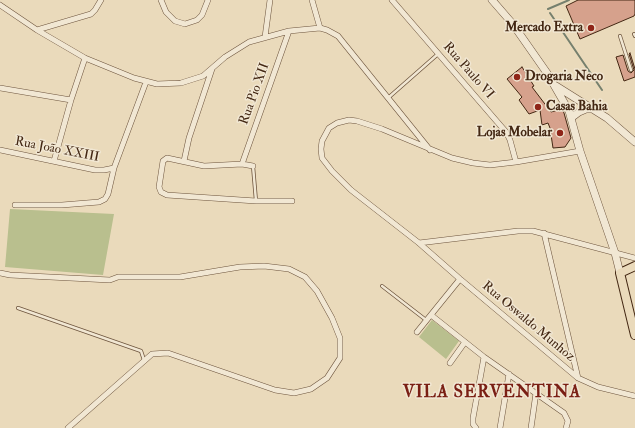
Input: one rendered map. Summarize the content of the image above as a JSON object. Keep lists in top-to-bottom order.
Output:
{
  "streets": {
    "street": [
      "Rua Paulo VI",
      "Rua Pio XII",
      "Rua João XXIII",
      "Rua Oswaldo Munhoz"
    ]
  },
  "crossings": [
    ["Rua Paulo VI", "Rua Oswaldo Munhoz"]
  ],
  "districts": ["VILA SERVENTINA"],
  "places": [
    "Mercado Extra",
    "Drogaria Neco",
    "Casas Bahia",
    "Lojas Mobelar"
  ]
}
